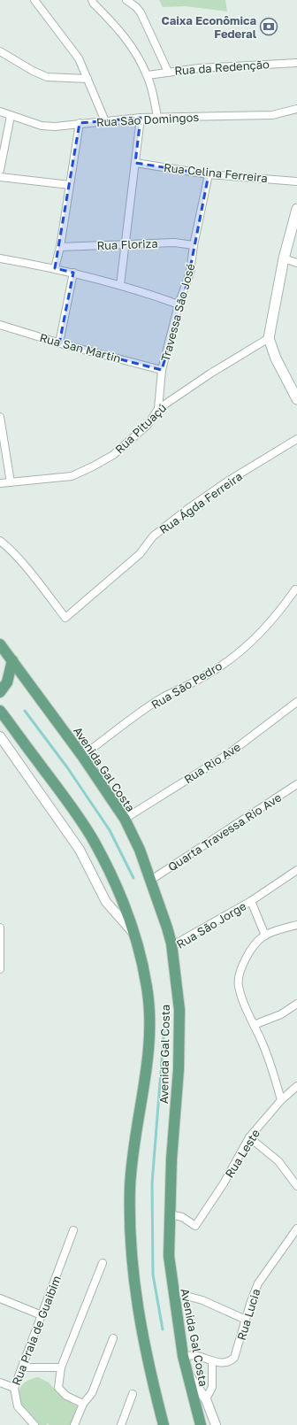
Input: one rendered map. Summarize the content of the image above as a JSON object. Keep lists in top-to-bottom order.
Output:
{
  "streets": {
    "main road": ["Avenida Gal Costa"],
    "street": [
      "Rua da Redenção",
      "Rua São Domingos",
      "Rua Celina Ferreira",
      "Rua Floriza",
      "Travessa São José",
      "Rua San Martin",
      "Rua Pituaçú",
      "Rua Ágda Ferreira",
      "Rua São Pedro",
      "Rua Rio Ave",
      "Quarta Travessa Rio Ave",
      "Rua São Jorge",
      "Rua Leste",
      "Rua Lucia",
      "Rua Praia de Guaibim"
    ]
  },
  "crossings": [
    ["Rua Celina Ferreira", "Travessa São José"],
    ["Rua Floriza", "Travessa São José"],
    ["Travessa São José", "Rua San Martin"],
    ["Travessa São José", "Rua Pituaçú"],
    ["Rua São Pedro", "Avenida Gal Costa"],
    ["Rua Rio Ave", "Avenida Gal Costa"],
    ["Avenida Gal Costa", "Quarta Travessa Rio Ave"],
    ["Avenida Gal Costa", "Rua São Jorge"],
    ["Avenida Gal Costa", "Rua Leste"],
    ["Avenida Gal Costa", "Rua Lucia"]
  ],
  "places": {
    "bank": ["Caixa Econômica Federal"]
  }
}
